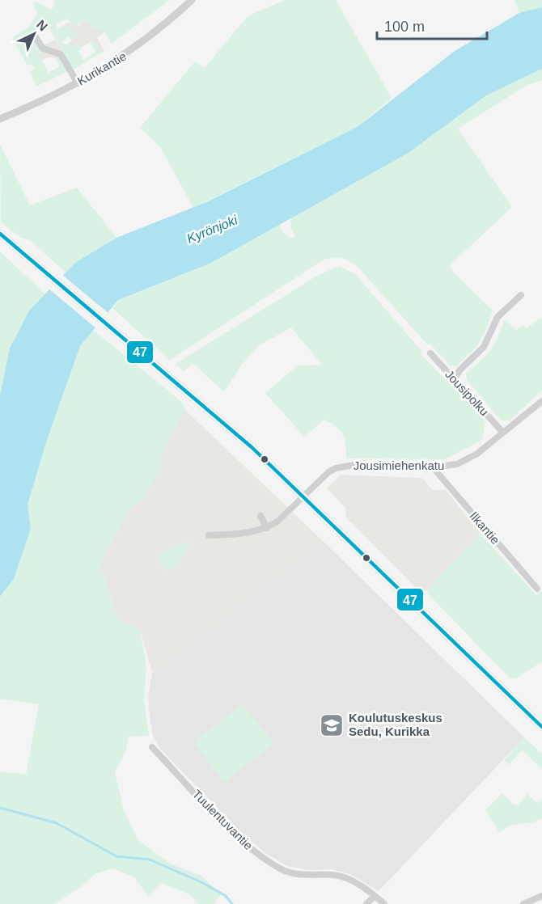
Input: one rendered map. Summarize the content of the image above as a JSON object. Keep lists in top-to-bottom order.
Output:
{
  "streets": {
    "street": [
      "Kurikantie",
      "Jousipolku",
      "Jousimiehenkatu",
      "Ilkantie",
      "Tuulentuvantie"
    ]
  },
  "crossings": [
    ["Jousipolku", "Jousimiehenkatu"],
    ["Jousimiehenkatu", "Ilkantie"]
  ],
  "water": ["Kyrönjoki"],
  "places": {
    "school or university": ["Koulutuskeskus Sedu, Kurikka"]
  },
  "lines": ["transit line 47"],
  "scale_bar": "100 m",
  "north": "top right"
}
